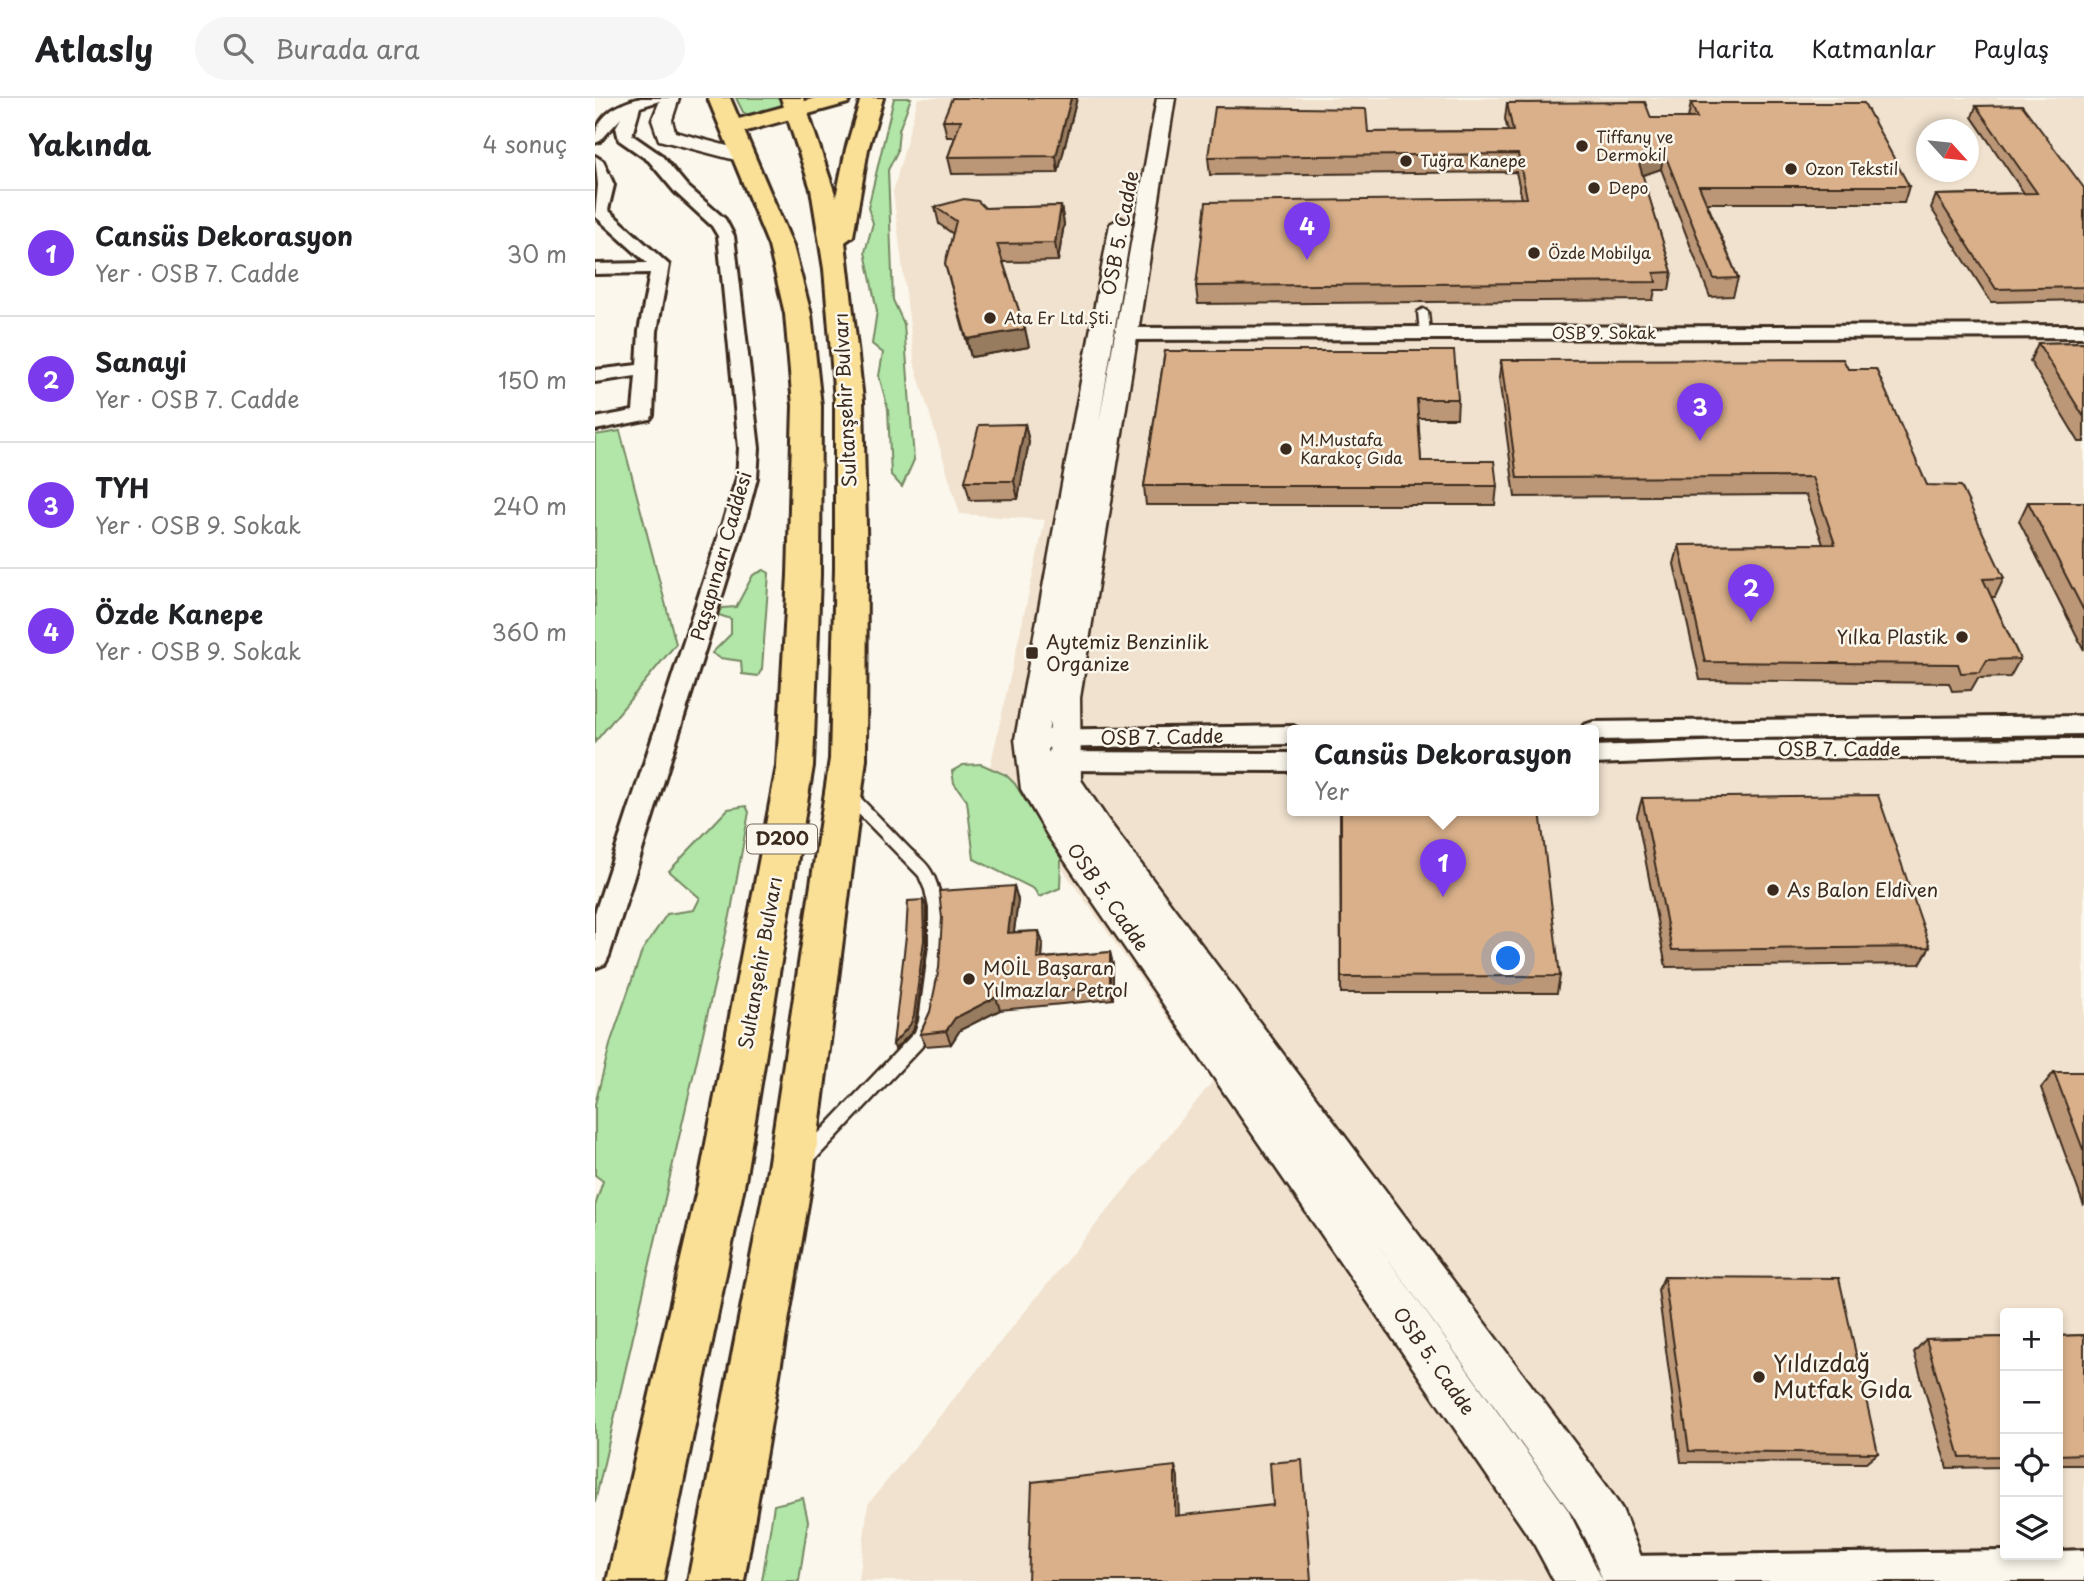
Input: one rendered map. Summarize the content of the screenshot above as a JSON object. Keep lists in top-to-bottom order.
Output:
{
  "streets": {
    "main road": ["Sultanşehir Bulvarı", "D200"],
    "street": [
      "OSB 5. Cadde",
      "OSB 9. Sokak",
      "Paşapınarı Caddesi",
      "OSB 7. Cadde"
    ]
  },
  "crossings": [
    ["OSB 5. Cadde", "OSB 7. Cadde"]
  ],
  "places": {
    "other": [
      "Tiffany ve Dermokil",
      "Tuğra Kanepe",
      "Ozon Tekstil",
      "Depo",
      "Özde Mobilya",
      "Ata Er Ltd.Şti.",
      "M.Mustafa Karakoç Gıda",
      "Yılka Plastik",
      "As Balon Eldiven",
      "MOİL Başaran Yılmazlar Petrol",
      "Yıldızdağ Mutfak Gıda"
    ],
    "transit": ["Aytemiz Benzinlik Organize"]
  },
  "north": "bottom right",
  "page": {
    "header": "Atlasly",
    "search": "Burada ara",
    "nav": ["Harita", "Katmanlar", "Paylaş"],
    "heading": ["Yakında", "4 sonuç"],
    "list": [
      {
        "mark": "1",
        "name": "Cansüs Dekorasyon",
        "note": "Yer · OSB 7. Cadde",
        "value": "30 m"
      },
      {
        "mark": "2",
        "name": "Sanayi",
        "note": "Yer · OSB 7. Cadde",
        "value": "150 m"
      },
      {
        "mark": "3",
        "name": "TYH",
        "note": "Yer · OSB 9. Sokak",
        "value": "240 m"
      },
      {
        "mark": "4",
        "name": "Özde Kanepe",
        "note": "Yer · OSB 9. Sokak",
        "value": "360 m"
      }
    ],
    "pins": [
      "4",
      "3",
      "2",
      "1"
    ],
    "popup": ["Cansüs Dekorasyon", "Yer"],
    "map_buttons": ["+", "−"]
  }
}
